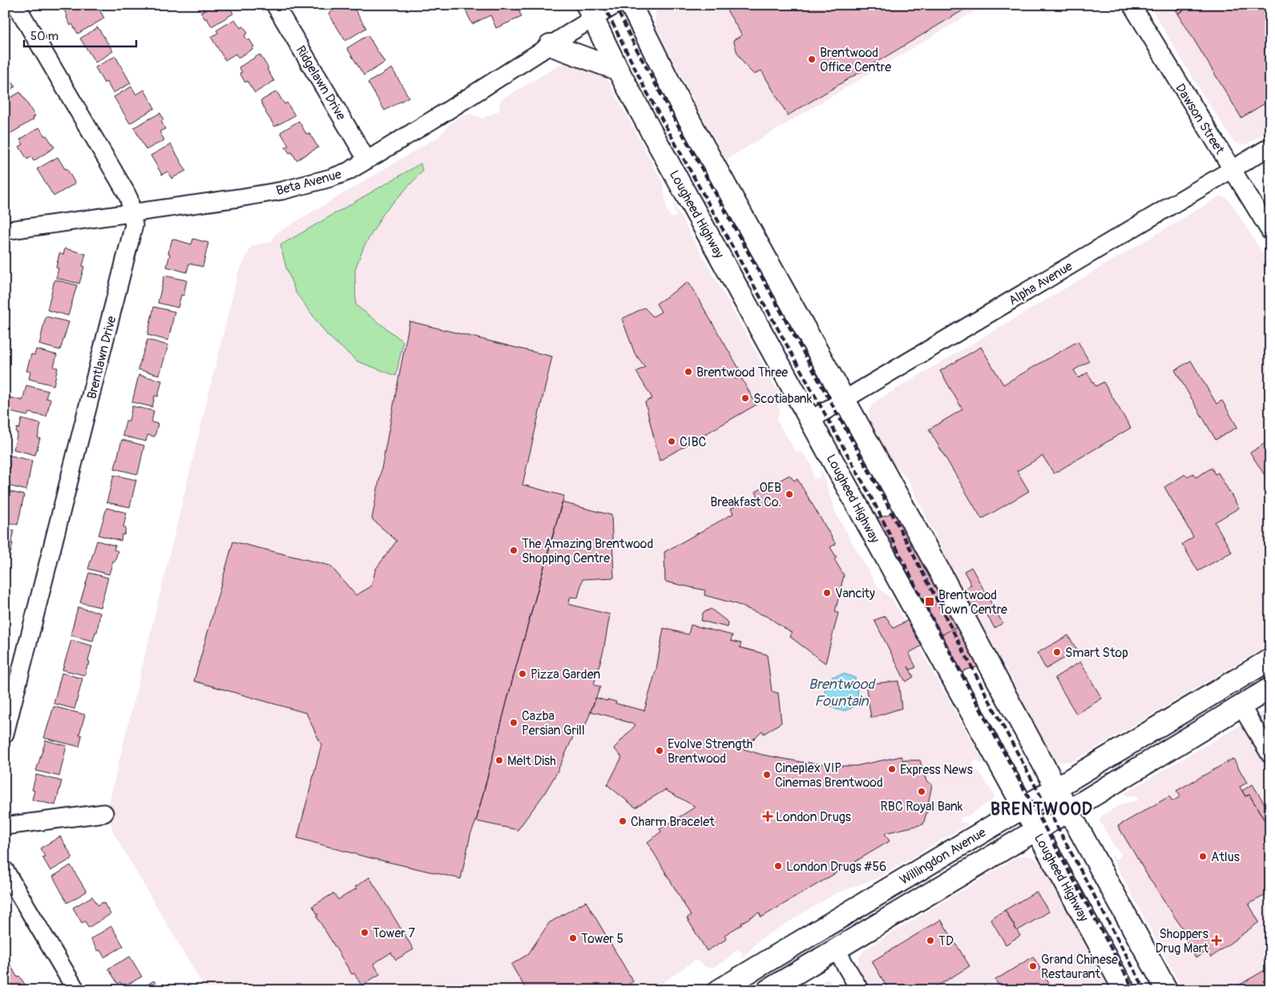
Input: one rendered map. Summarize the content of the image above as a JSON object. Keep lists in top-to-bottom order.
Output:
{
  "streets": {
    "main road": ["Lougheed Highway", "Willingdon Avenue"],
    "street": [
      "Ridgelawn Drive",
      "Dawson Street",
      "Beta Avenue",
      "Alpha Avenue",
      "Brentlawn Drive"
    ]
  },
  "crossings": [
    ["Ridgelawn Drive", "Beta Avenue"],
    ["Dawson Street", "Alpha Avenue"],
    ["Beta Avenue", "Lougheed Highway"],
    ["Beta Avenue", "Brentlawn Drive"],
    ["Lougheed Highway", "Alpha Avenue"],
    ["Lougheed Highway", "Willingdon Avenue"]
  ],
  "districts": ["BRENTWOOD"],
  "water": ["Brentwood Fountain"],
  "places": {
    "other": [
      "Brentwood Office Centre",
      "Brentwood Three",
      "Scotiabank",
      "CIBC",
      "OEB Breakfast Co.",
      "The Amazing Brentwood Shopping Centre",
      "Vancity",
      "Smart Stop",
      "Pizza Garden",
      "Cazba Persian Grill",
      "Evolve Strength Brentwood",
      "Melt Dish",
      "Express News",
      "Cineplex VIP Cinemas Brentwood",
      "RBC Royal Bank",
      "Charm Bracelet",
      "Atlus",
      "London Drugs #56",
      "Tower 7",
      "Tower 5",
      "TD",
      "Grand Chinese Restaurant"
    ],
    "transit": ["Brentwood Town Centre"],
    "health": ["London Drugs", "Shoppers Drug Mart"]
  },
  "scale_bar": "50 m"
}
